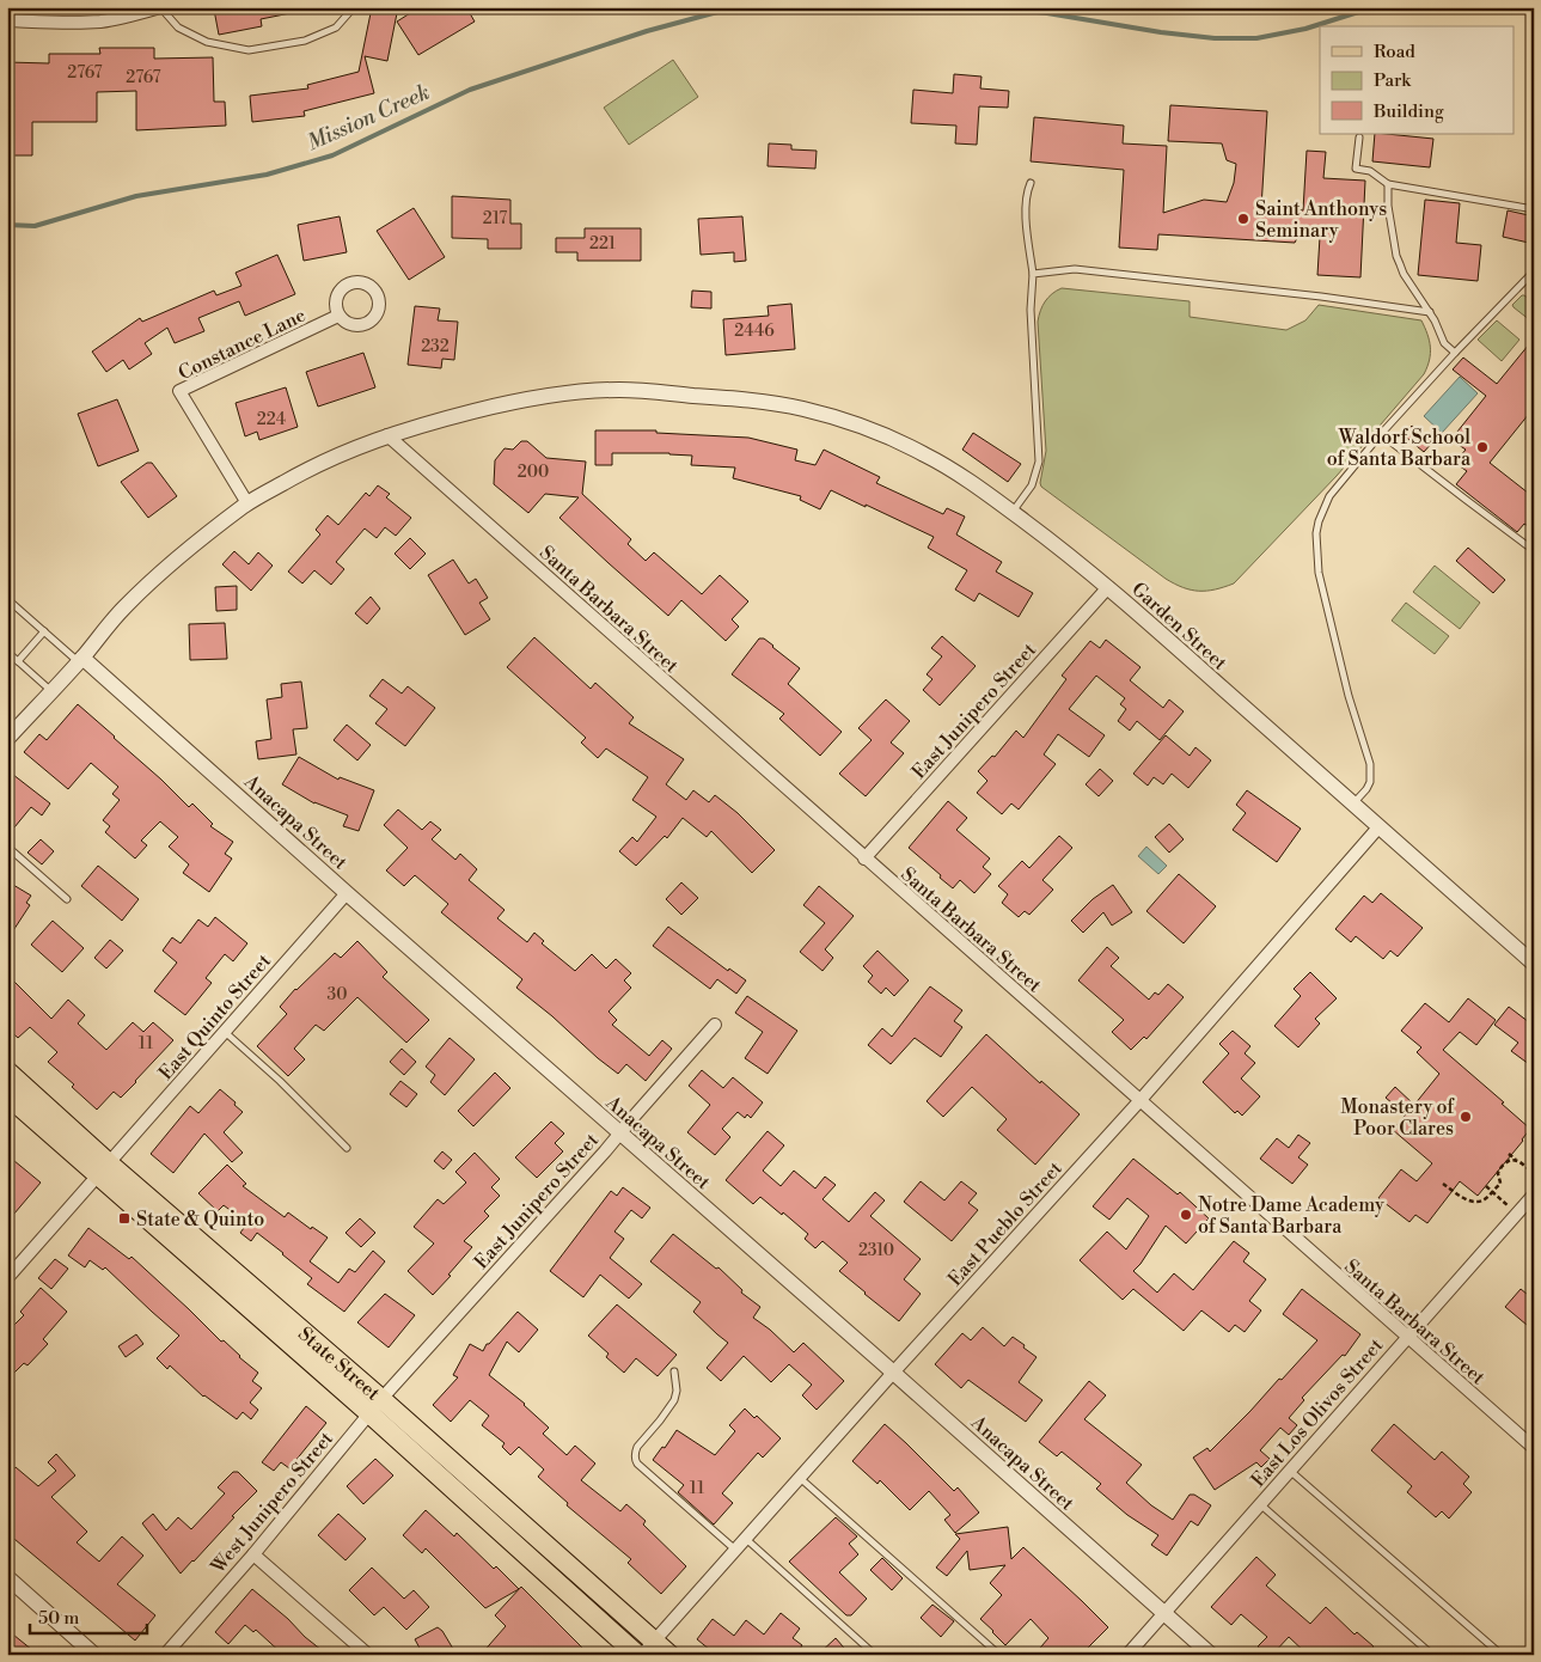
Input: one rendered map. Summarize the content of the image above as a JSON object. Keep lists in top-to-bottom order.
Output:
{
  "streets": {
    "main road": ["State Street"],
    "street": [
      "Constance Lane",
      "Santa Barbara Street",
      "Garden Street",
      "East Junipero Street",
      "Anacapa Street",
      "East Quinto Street",
      "East Pueblo Street",
      "East Los Olivos Street",
      "West Junipero Street"
    ]
  },
  "crossings": [
    ["Constance Lane", "Garden Street"],
    ["Santa Barbara Street", "Garden Street"],
    ["Santa Barbara Street", "East Junipero Street"],
    ["Santa Barbara Street", "East Pueblo Street"],
    ["Santa Barbara Street", "East Los Olivos Street"],
    ["Garden Street", "East Junipero Street"],
    ["Garden Street", "Anacapa Street"],
    ["Garden Street", "East Pueblo Street"],
    ["East Junipero Street", "Anacapa Street"],
    ["East Junipero Street", "State Street"],
    ["East Junipero Street", "West Junipero Street"],
    ["Anacapa Street", "East Quinto Street"],
    ["Anacapa Street", "East Pueblo Street"],
    ["Anacapa Street", "East Los Olivos Street"],
    ["East Quinto Street", "State Street"],
    ["East Pueblo Street", "State Street"],
    ["State Street", "West Junipero Street"]
  ],
  "water": ["Mission Creek"],
  "places": {
    "other": [
      "Saint Anthonys Seminary",
      "Waldorf School of Santa Barbara",
      "Monastery of Poor Clares",
      "Notre Dame Academy of Santa Barbara"
    ],
    "transit": ["State & Quinto"]
  },
  "house_numbers": [
    "2767",
    "2767",
    "217",
    "221",
    "2446",
    "232",
    "224",
    "200",
    "30",
    "11",
    "2310",
    "11"
  ],
  "legend": ["Road", "Park", "Building"],
  "scale_bar": "50 m"
}
